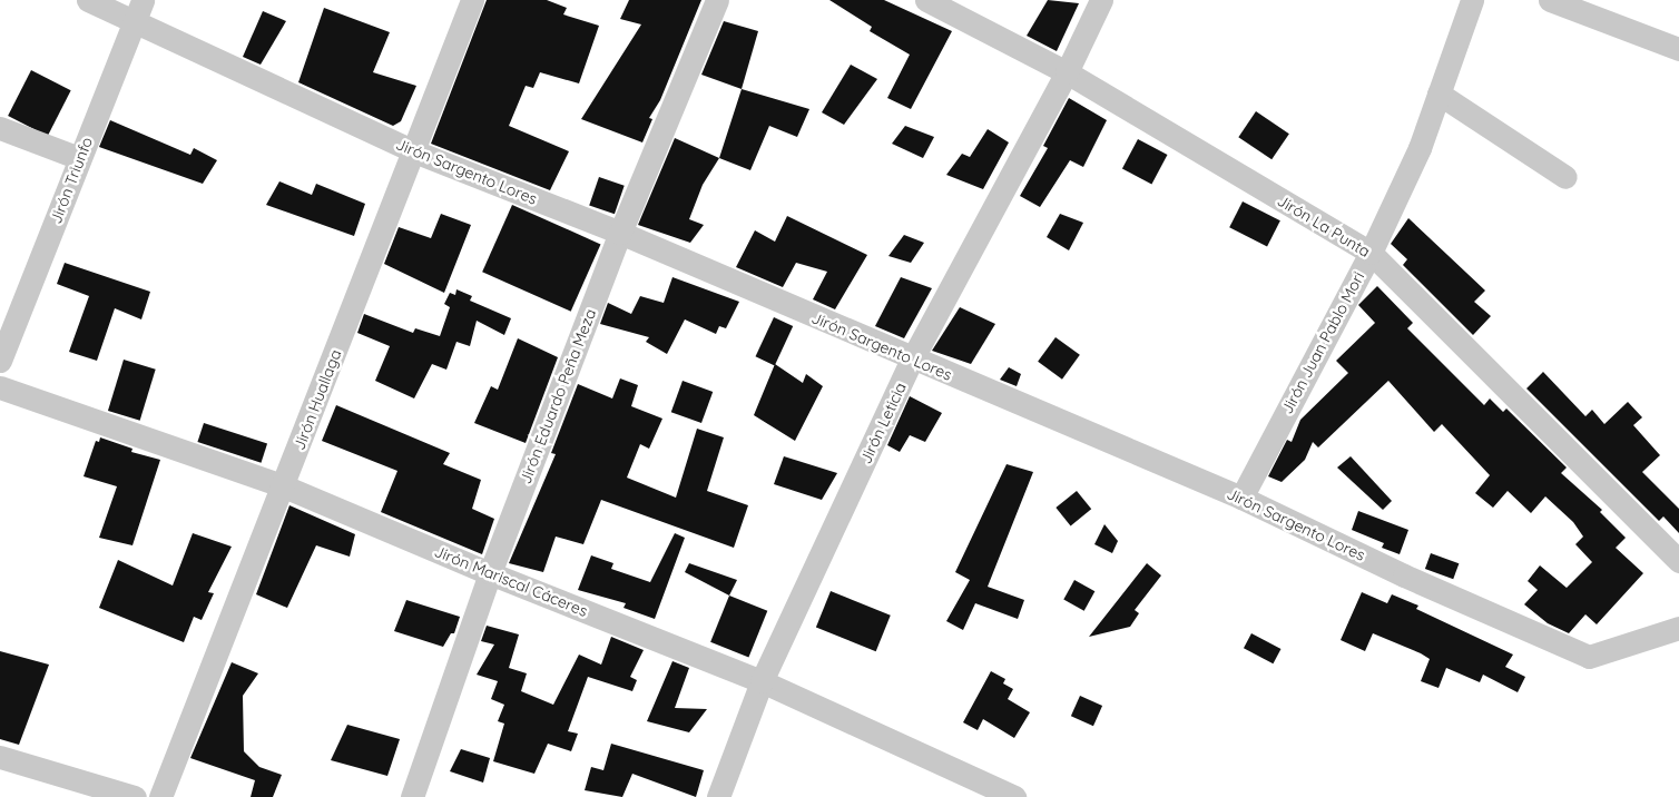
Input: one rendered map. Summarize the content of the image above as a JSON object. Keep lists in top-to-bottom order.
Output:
{
  "streets": {
    "street": [
      "Jirón Sargento Lores",
      "Jirón Triunfo",
      "Jirón La Punta",
      "Jirón Juan Pablo Mori",
      "Jirón Eduardo Peña Meza",
      "Jirón Huallaga",
      "Jirón Leticia",
      "Jirón Mariscal Cáceres"
    ]
  },
  "crossings": [
    ["Jirón Sargento Lores", "Jirón Triunfo"],
    ["Jirón Sargento Lores", "Jirón Juan Pablo Mori"],
    ["Jirón Sargento Lores", "Jirón Eduardo Peña Meza"],
    ["Jirón Sargento Lores", "Jirón Huallaga"],
    ["Jirón Sargento Lores", "Jirón Leticia"],
    ["Jirón La Punta", "Jirón Juan Pablo Mori"],
    ["Jirón La Punta", "Jirón Leticia"],
    ["Jirón Eduardo Peña Meza", "Jirón Mariscal Cáceres"],
    ["Jirón Huallaga", "Jirón Mariscal Cáceres"],
    ["Jirón Leticia", "Jirón Mariscal Cáceres"]
  ]
}
